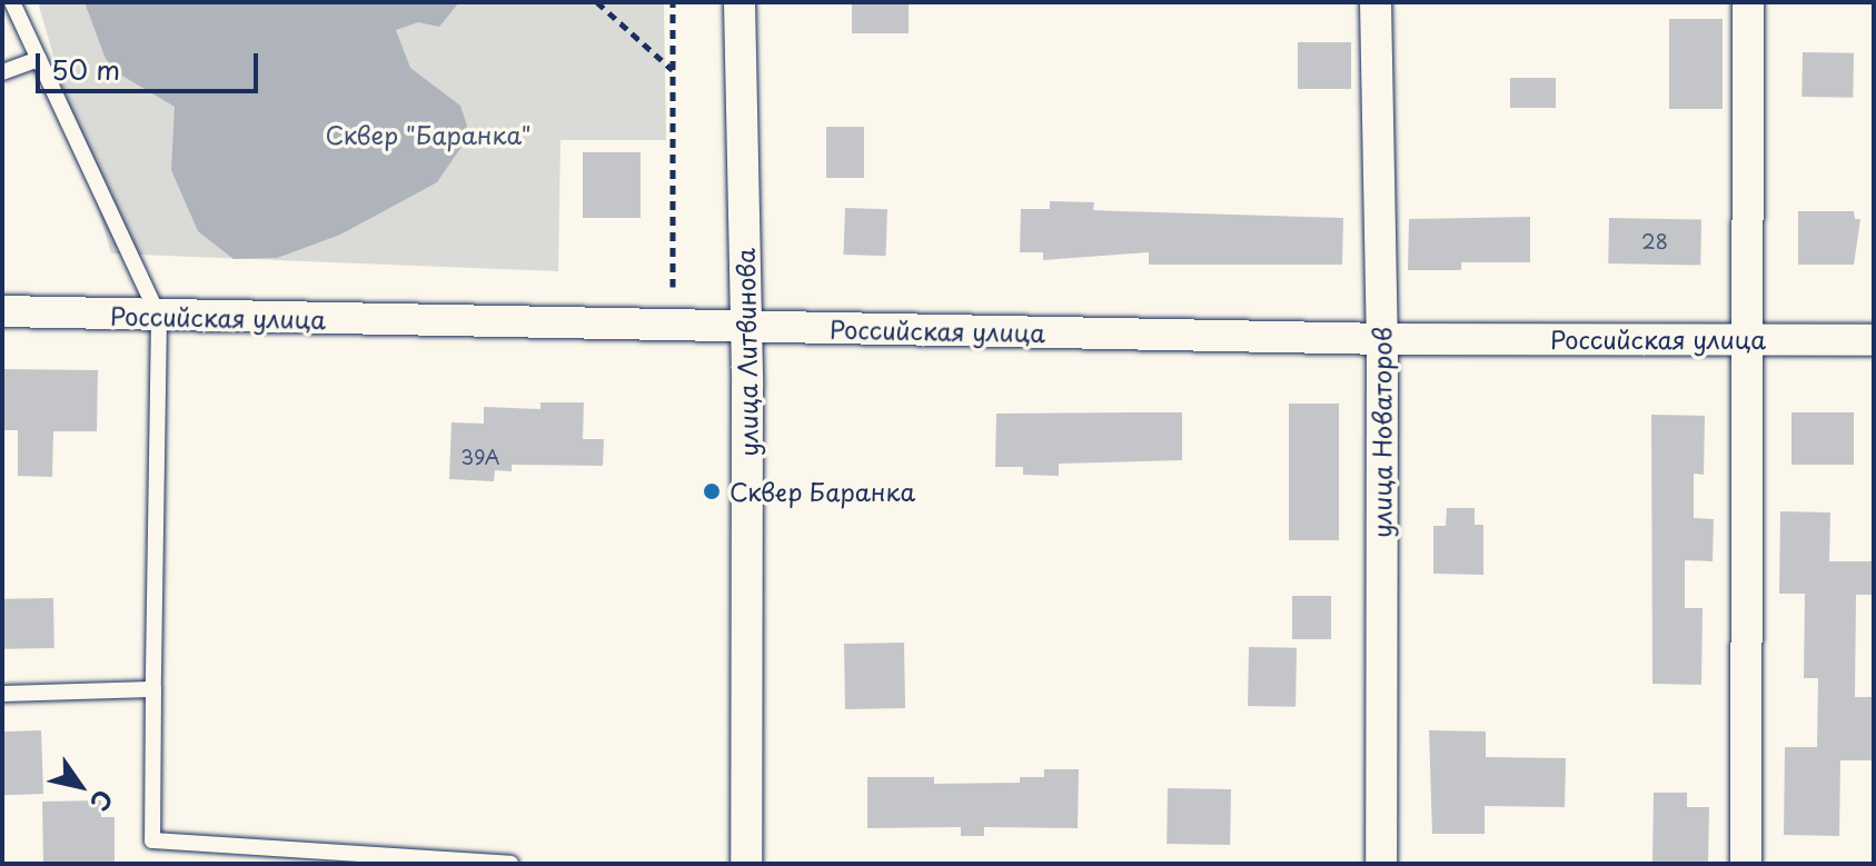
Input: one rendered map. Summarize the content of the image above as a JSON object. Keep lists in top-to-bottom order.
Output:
{
  "streets": {
    "street": ["Российская улица", "улица Литвинова", "улица Новаторов"]
  },
  "crossings": [
    ["Российская улица", "улица Литвинова"],
    ["Российская улица", "улица Новаторов"]
  ],
  "parks": ["Сквер \"Баранка\""],
  "places": ["Сквер Баранка"],
  "house_numbers": ["28", "39А"],
  "scale_bar": "50 m",
  "north": "bottom right"
}
